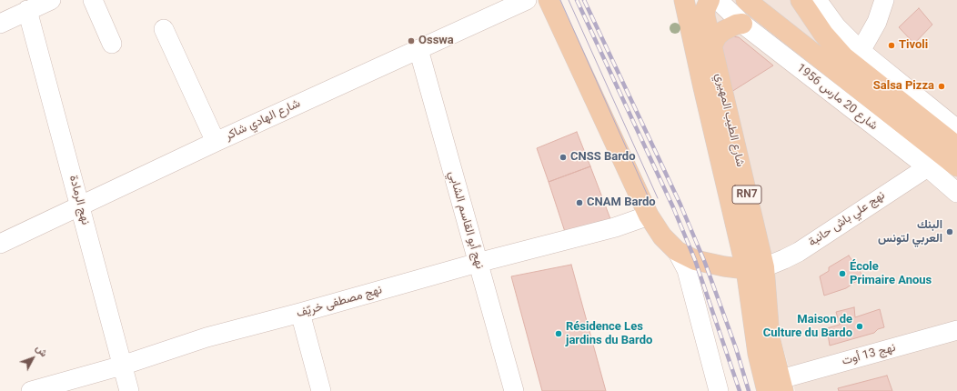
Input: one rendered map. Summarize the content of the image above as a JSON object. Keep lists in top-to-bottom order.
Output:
{
  "streets": {
    "main road": ["شارع 20 مارس 1956", "شارع الطيب المهيري", "RN7"],
    "street": [
      "شارع الهادي شاكر",
      "نهج الرمادة",
      "نهج علي باش حانبة",
      "نهج أبو القاسم الشابي",
      "نهج مصطفى خريّف",
      "نهج 13 أوت"
    ]
  },
  "crossings": [
    ["شارع 20 مارس 1956", "نهج علي باش حانبة"],
    ["شارع الهادي شاكر", "نهج الرمادة"],
    ["شارع الهادي شاكر", "نهج أبو القاسم الشابي"],
    ["شارع الطيب المهيري", "نهج علي باش حانبة"],
    ["شارع الطيب المهيري", "نهج 13 أوت"],
    ["نهج الرمادة", "نهج مصطفى خريّف"],
    ["نهج أبو القاسم الشابي", "نهج مصطفى خريّف"]
  ],
  "places": [
    "Osswa",
    "Tivoli",
    "Salsa Pizza",
    "CNSS Bardo",
    "CNAM Bardo",
    "البنك العربي لتونس",
    "École Primaire Anous",
    "Maison de Culture du Bardo",
    "Résidence Les jardins du Bardo"
  ],
  "north": "top right"
}
